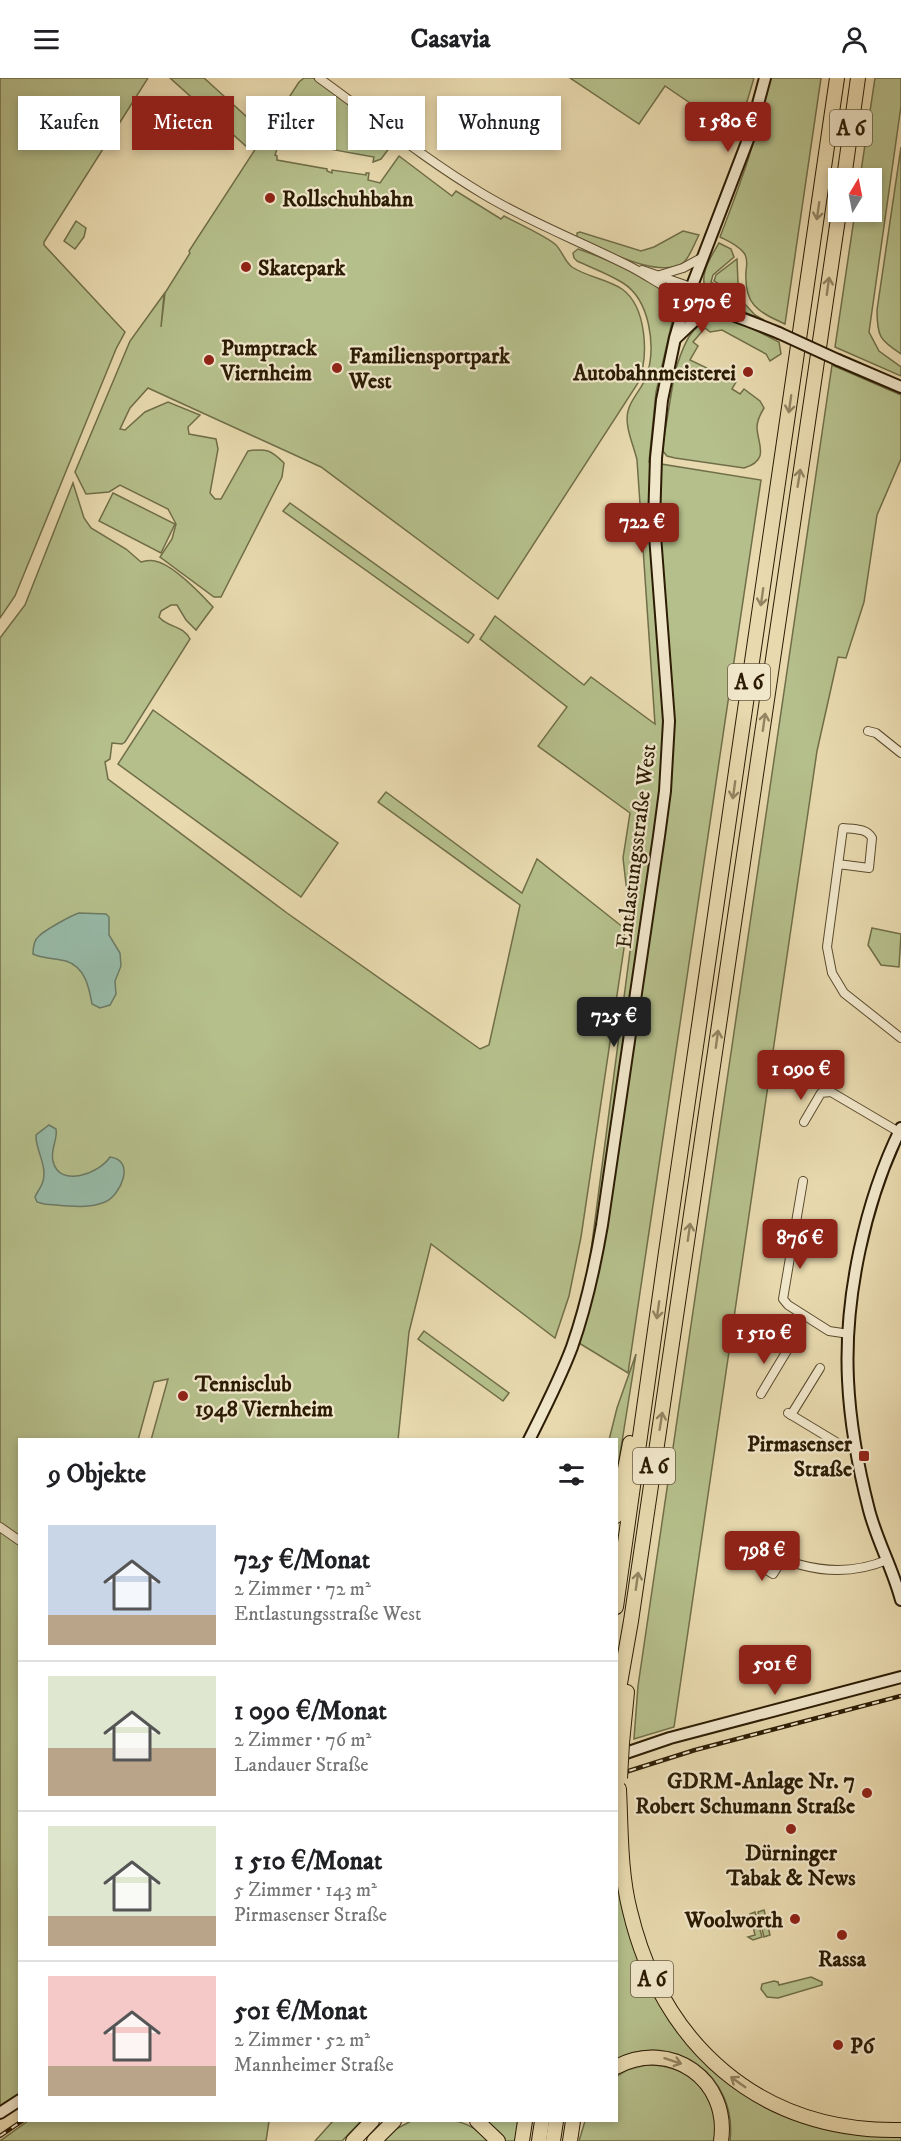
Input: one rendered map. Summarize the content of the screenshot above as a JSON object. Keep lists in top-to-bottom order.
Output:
{
  "streets": {
    "highway": ["A 6"],
    "main road": ["Entlastungsstraße West"]
  },
  "places": {
    "other": [
      "Rollschuhbahn",
      "Skatepark",
      "Pumptrack Viernheim",
      "Familiensportpark West",
      "Autobahnmeisterei",
      "Tennisclub 1948 Viernheim",
      "GDRM-Anlage Nr. 7 Robert Schumann Straße",
      "Dürninger Tabak & News",
      "Woolworth",
      "Rassa",
      "P6"
    ],
    "transit": ["Pirmasenser Straße"]
  },
  "north": "top",
  "page": {
    "header": "Casavia",
    "chip": [
      "Kaufen",
      "Mieten",
      "Filter",
      "Neu",
      "Wohnung"
    ],
    "price": [
      "1 580 €",
      "1 970 €",
      "722 €",
      "725 €",
      "1 090 €",
      "876 €",
      "1 510 €",
      "798 €",
      "501 €"
    ],
    "heading": "9 Objekte",
    "list": [
      {
        "name": "725 €/Monat",
        "note": "2 Zimmer · 72 m² · Entlastungsstraße West"
      },
      {
        "name": "1 090 €/Monat",
        "note": "2 Zimmer · 76 m² · Landauer Straße"
      },
      {
        "name": "1 510 €/Monat",
        "note": "5 Zimmer · 143 m² · Pirmasenser Straße"
      },
      {
        "name": "501 €/Monat",
        "note": "2 Zimmer · 52 m² · Mannheimer Straße"
      }
    ]
  }
}
